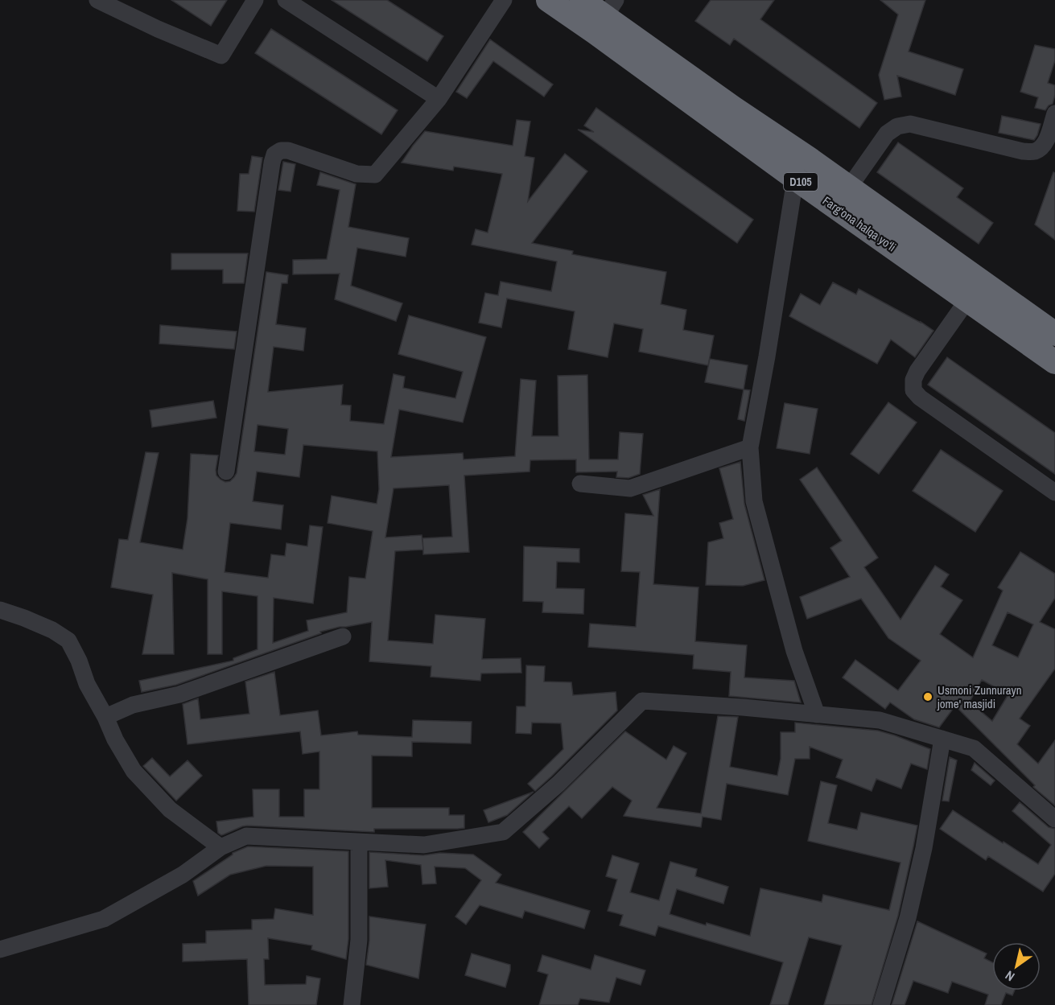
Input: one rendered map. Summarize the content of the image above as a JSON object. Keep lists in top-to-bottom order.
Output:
{
  "streets": {
    "highway": ["D105", "Farg‘ona halqa yo‘li"]
  },
  "places": ["Usmoni Zunnurayn jome' masjidi"],
  "north": "bottom left"
}
